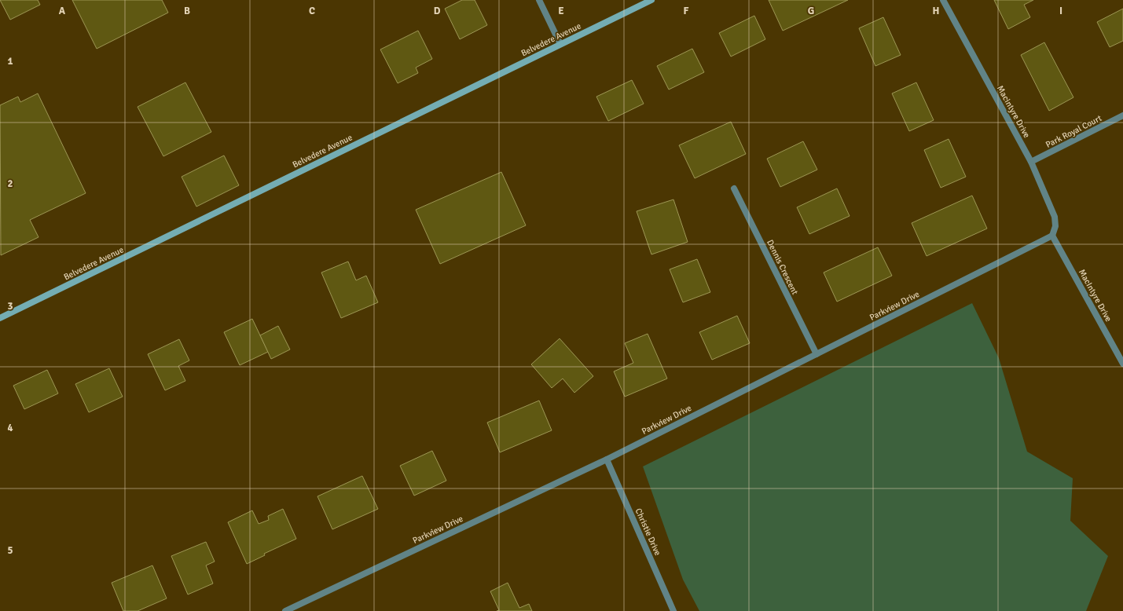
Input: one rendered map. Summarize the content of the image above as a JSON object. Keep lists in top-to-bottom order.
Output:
{
  "streets": {
    "main road": ["Belvedere Avenue"],
    "street": [
      "Macintyre Drive",
      "Park Royal Court",
      "Dennis Crescent",
      "MacIntyre Drive",
      "Parkview Drive",
      "Christie Drive"
    ]
  },
  "crossings": [
    ["Macintyre Drive", "Park Royal Court"],
    ["Macintyre Drive", "MacIntyre Drive"],
    ["Macintyre Drive", "Parkview Drive"],
    ["Dennis Crescent", "Parkview Drive"],
    ["MacIntyre Drive", "Parkview Drive"],
    ["Parkview Drive", "Christie Drive"]
  ],
  "grid": {
    "columns": [
      "A",
      "B",
      "C",
      "D",
      "E",
      "F",
      "G",
      "H",
      "I"
    ],
    "rows": [
      "1",
      "2",
      "3",
      "4",
      "5"
    ]
  }
}
